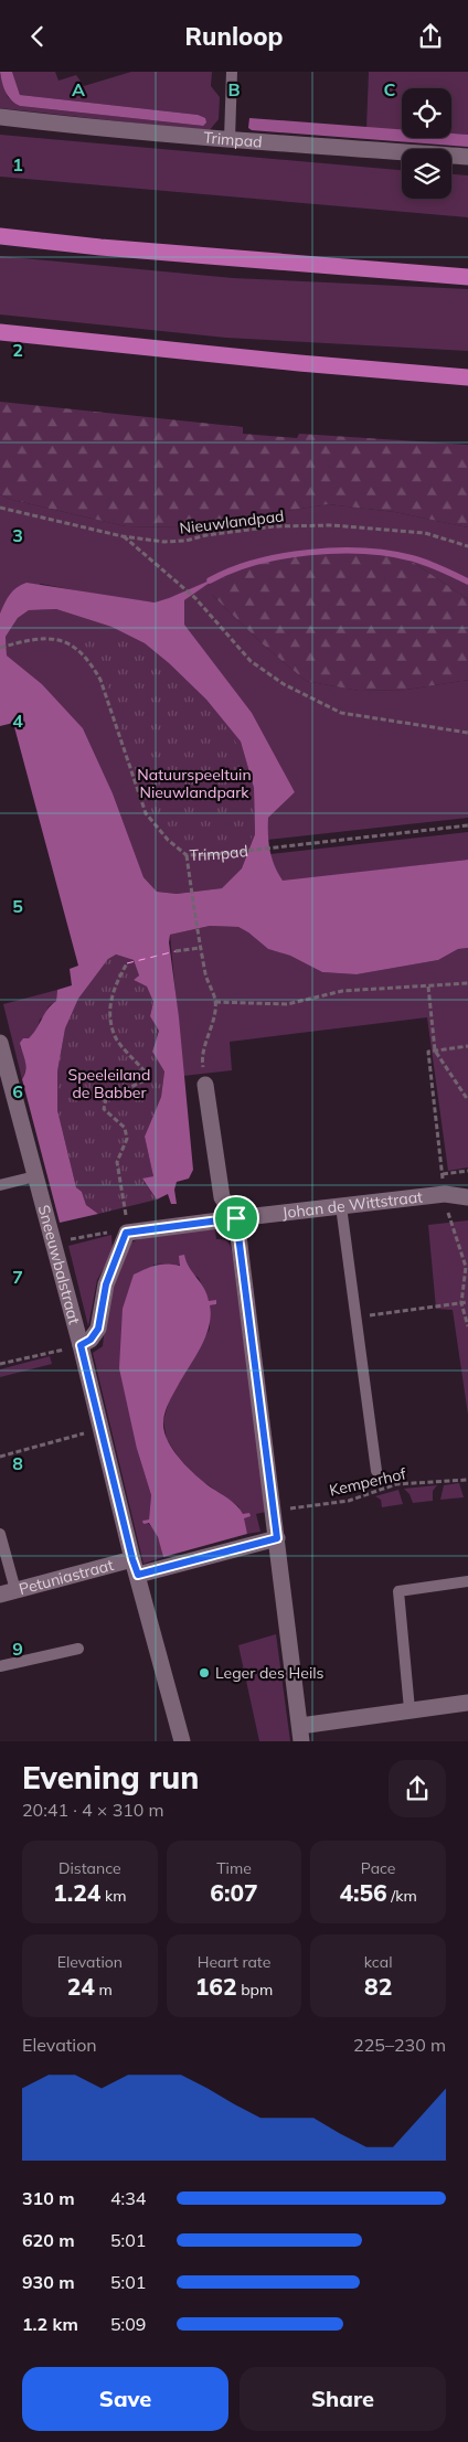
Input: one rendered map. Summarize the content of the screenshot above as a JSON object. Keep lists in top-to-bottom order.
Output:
{
  "streets": {
    "street": [
      "Trimpad",
      "Johan de Wittstraat",
      "Sneeuwbalstraat",
      "Petuniastraat"
    ],
    "path": ["Nieuwlandpad", "Kemperhof"]
  },
  "crossings": [
    ["Sneeuwbalstraat", "Petuniastraat"]
  ],
  "parks": ["Natuurspeeltuin Nieuwlandpark", "Speeleiland de Babber"],
  "places": ["Leger des Heils"],
  "page": {
    "header": "Runloop",
    "heading": ["Evening run", "20:41 · 4 × 310 m"],
    "stats": [
      ["Distance", "1.24 km"],
      ["Time", "6:07"],
      ["Pace", "4:56 /km"],
      ["Elevation", "24 m"],
      ["Heart rate", "162 bpm"],
      ["kcal", "82"]
    ],
    "chart": ["Elevation", "225–230 m"],
    "list": [
      {
        "name": "310 m",
        "note": "4:34"
      },
      {
        "name": "620 m",
        "note": "5:01"
      },
      {
        "name": "930 m",
        "note": "5:01"
      },
      {
        "name": "1.2 km",
        "note": "5:09"
      }
    ],
    "buttons": ["Save", "Share"]
  },
  "grid": {
    "columns": ["A", "B", "C"],
    "rows": [
      "1",
      "2",
      "3",
      "4",
      "5",
      "6",
      "7",
      "8",
      "9"
    ]
  }
}
